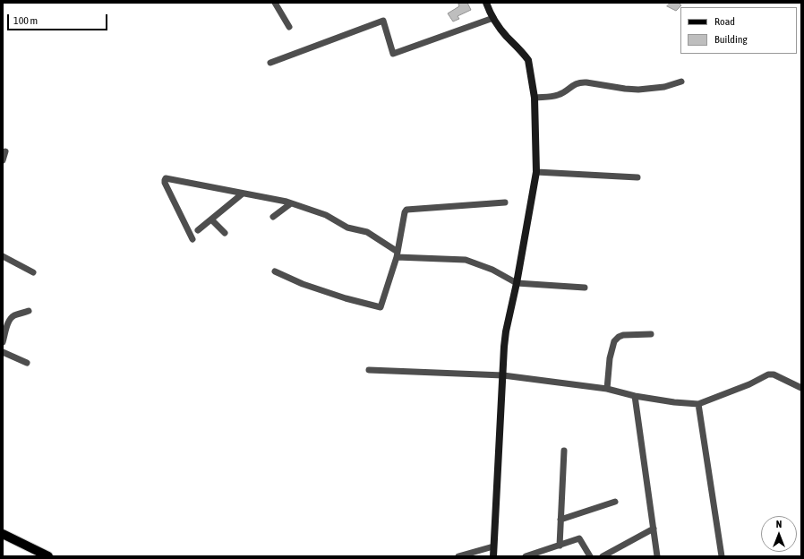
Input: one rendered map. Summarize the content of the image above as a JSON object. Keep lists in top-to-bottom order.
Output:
{
  "legend": ["Road", "Building"],
  "scale_bar": "100 m",
  "north": "top"
}
